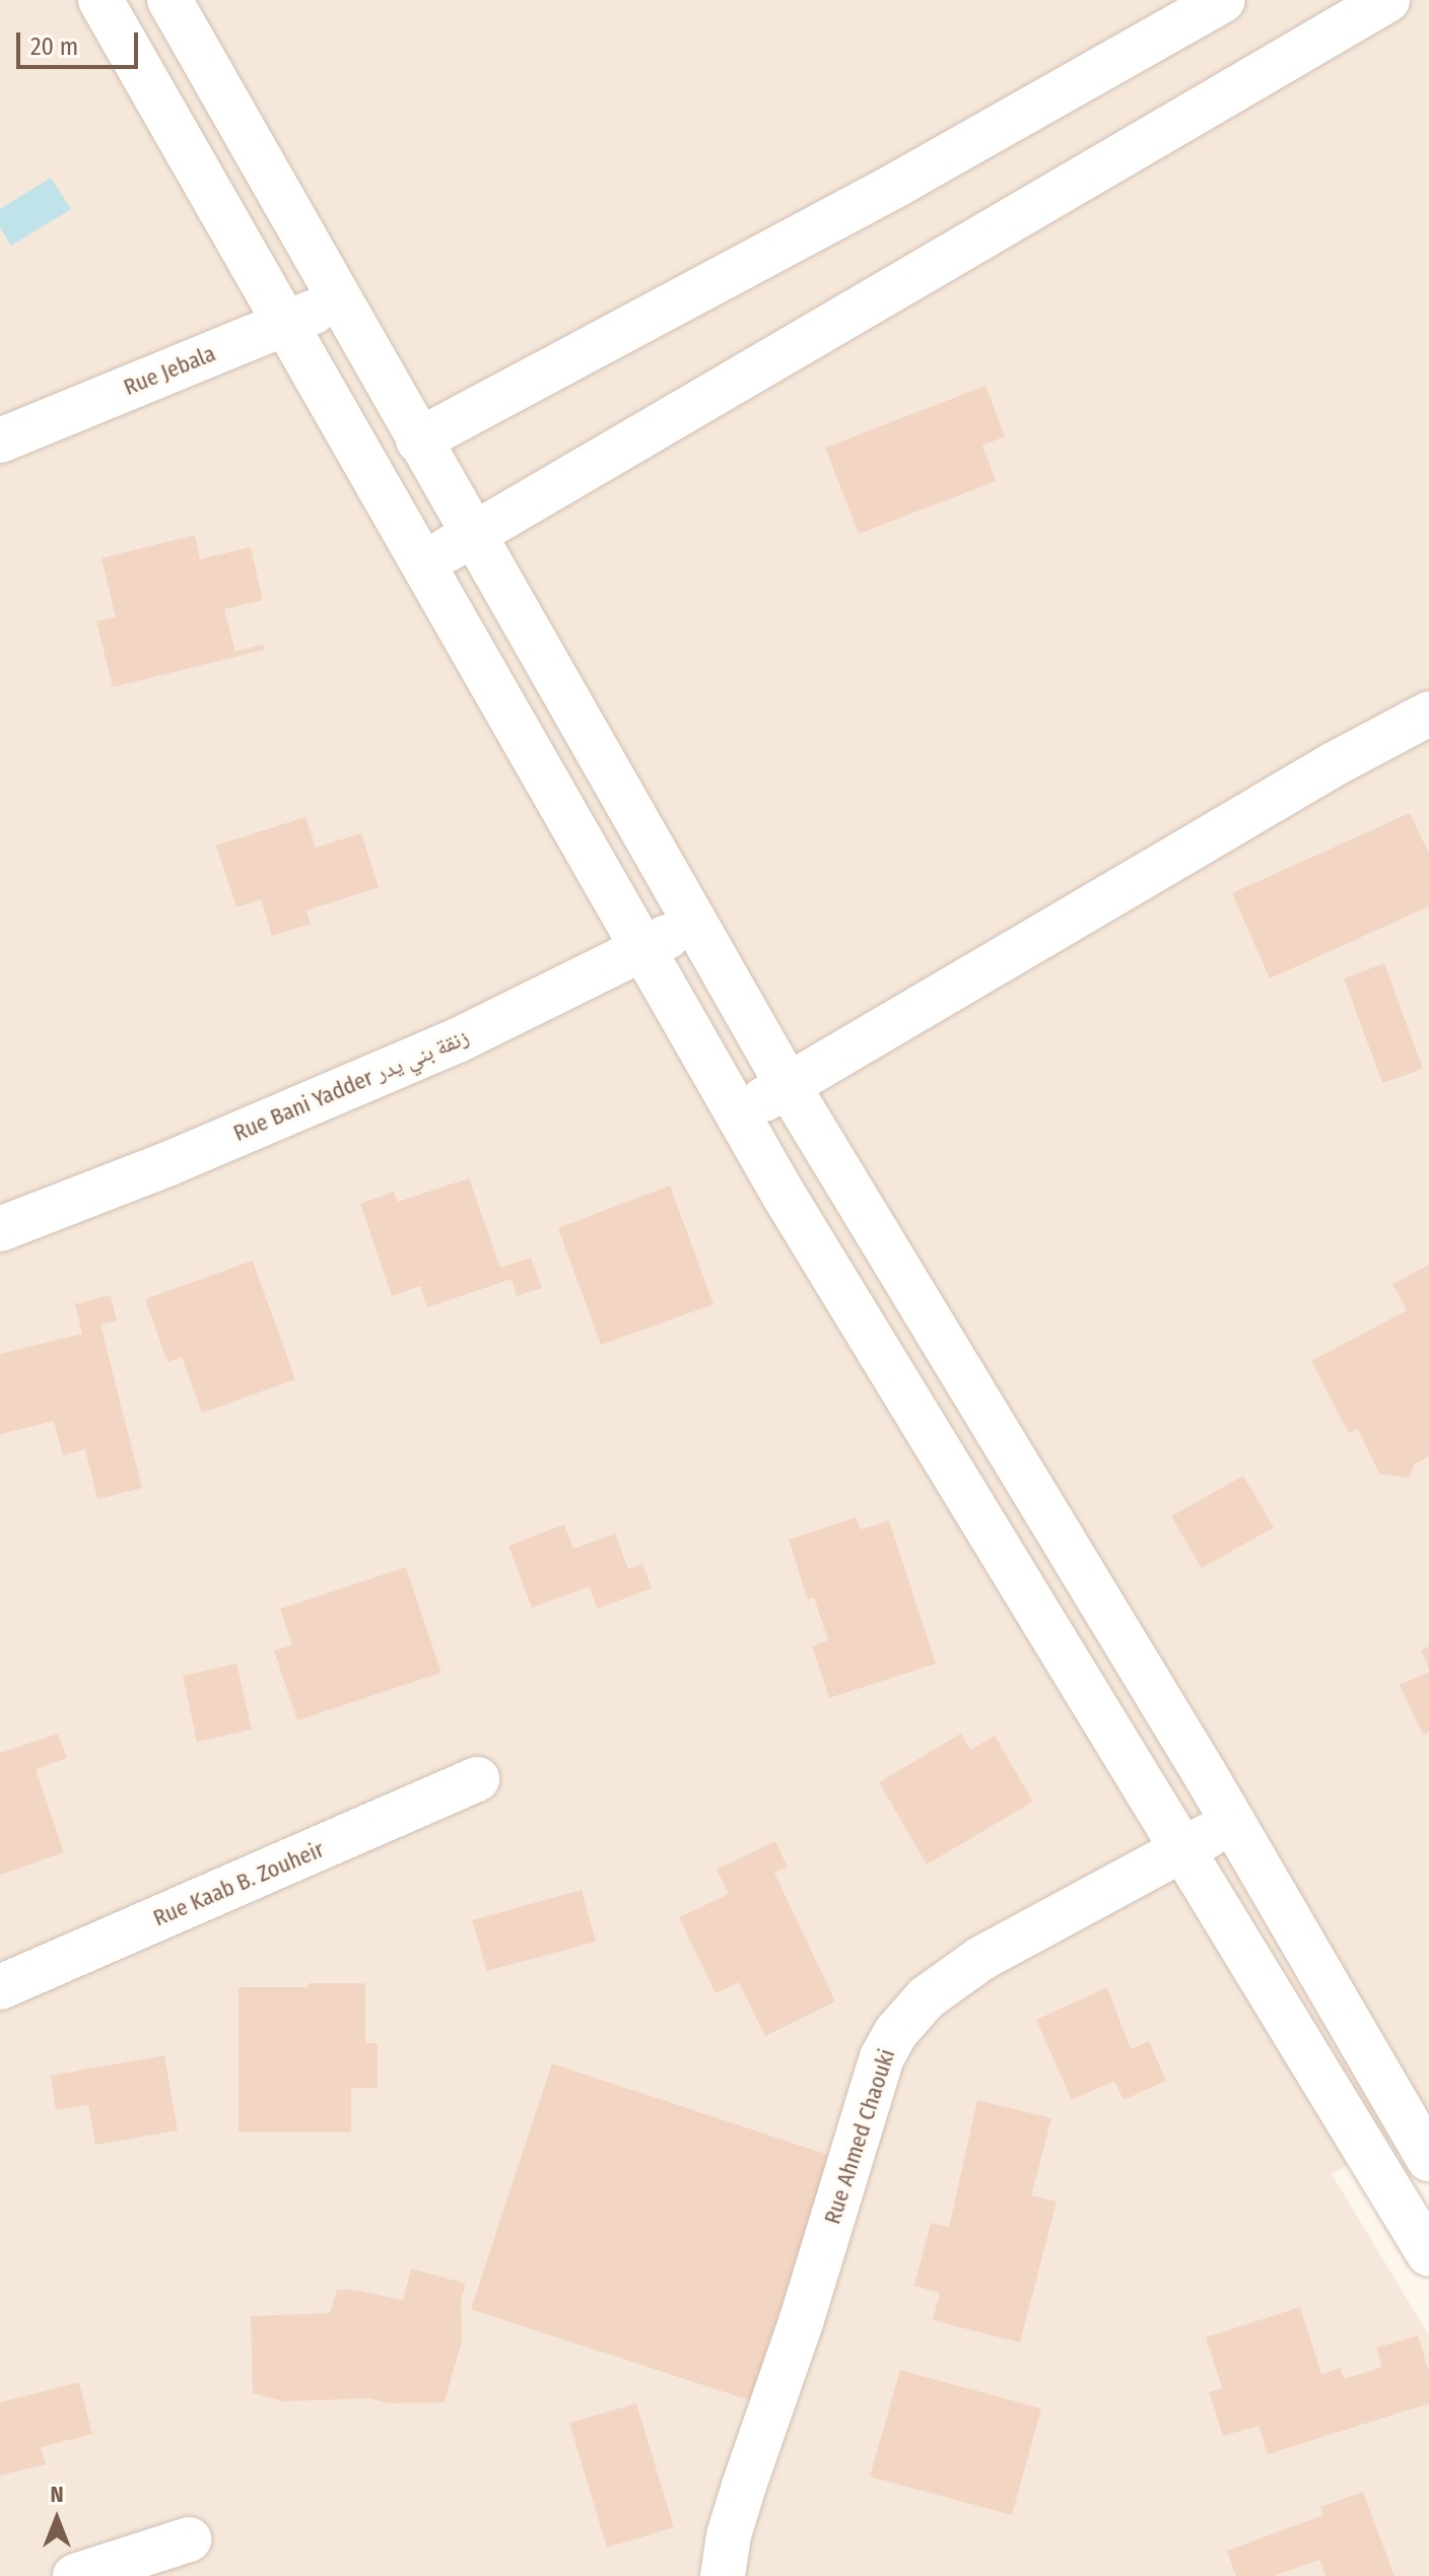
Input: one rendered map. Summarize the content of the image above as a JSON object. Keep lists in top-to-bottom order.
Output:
{
  "streets": {
    "street": [
      "Rue Jebala",
      "Rue Bani Yadder زنقة بني يدر",
      "Rue Kaab B. Zouheir",
      "Rue Ahmed Chaouki"
    ]
  },
  "scale_bar": "20 m",
  "north": "top"
}
